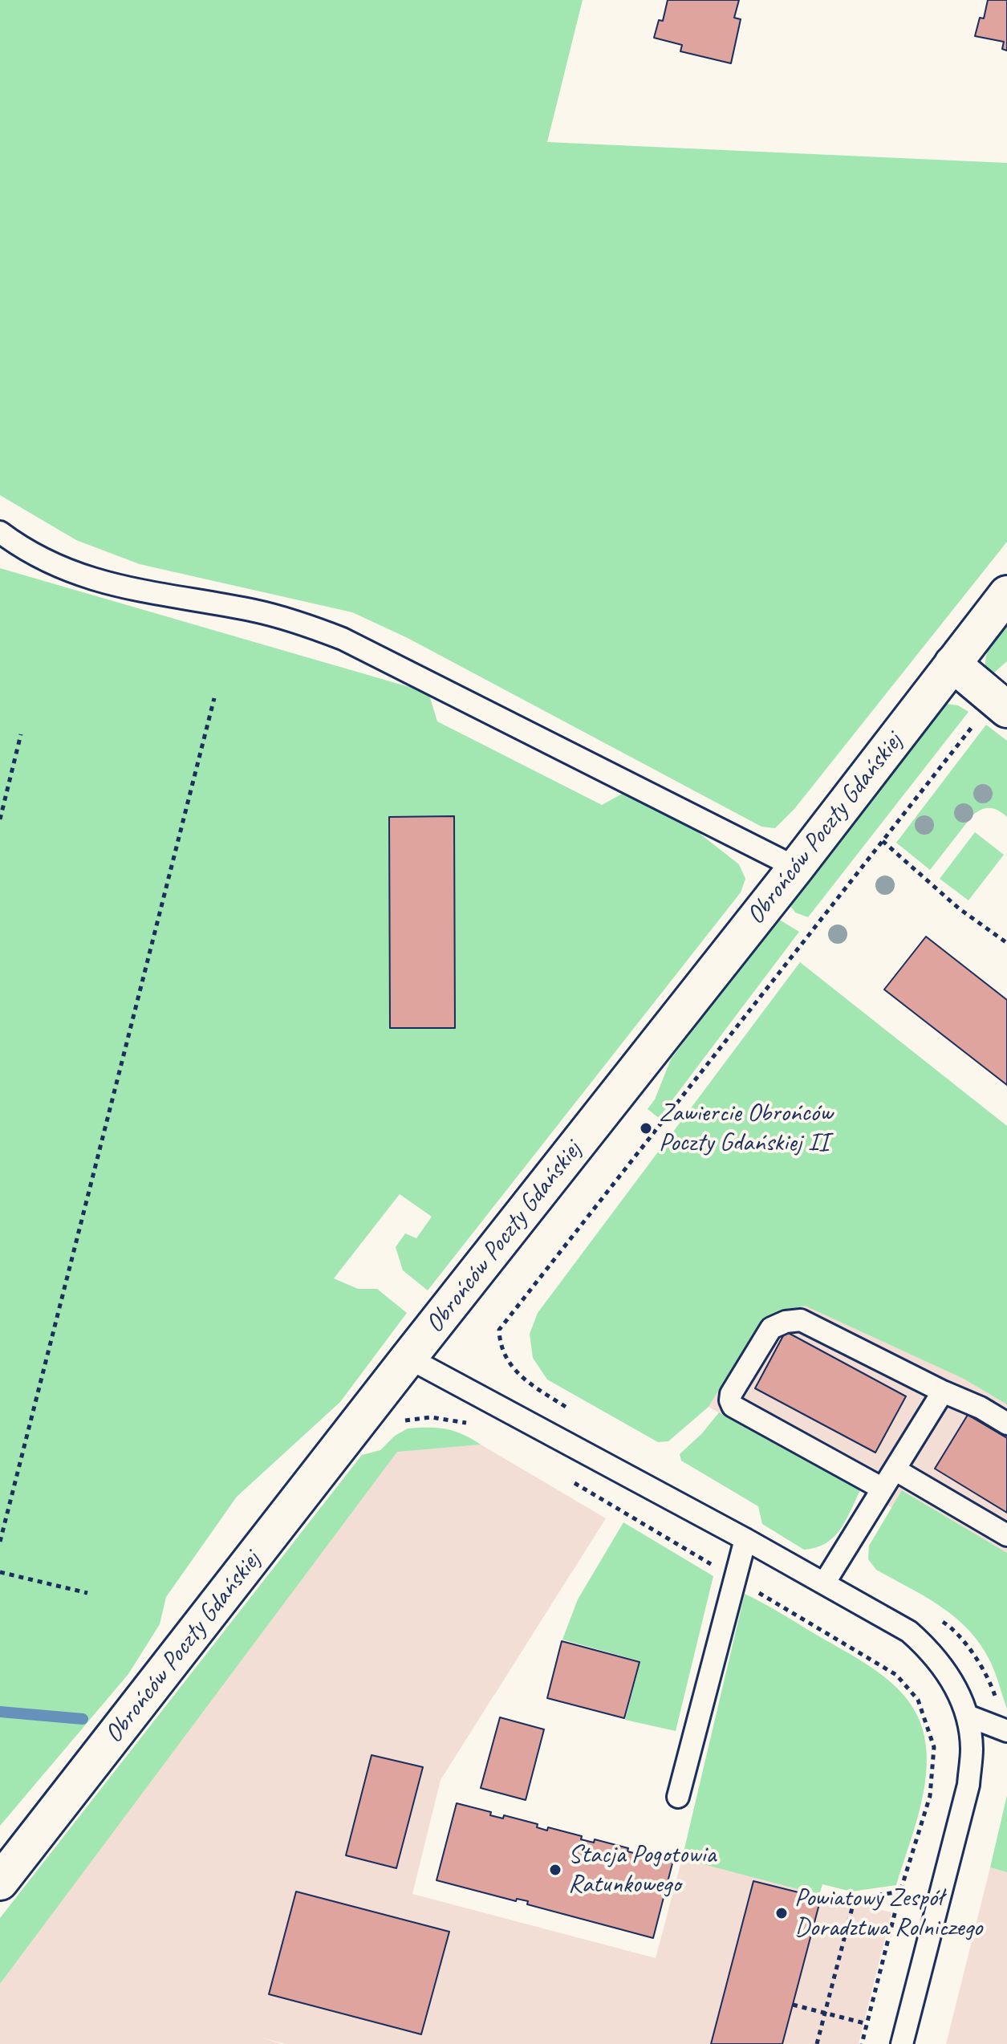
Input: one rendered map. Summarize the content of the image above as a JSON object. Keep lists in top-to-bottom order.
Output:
{
  "streets": {
    "street": ["Obrońców Poczty Gdańskiej"]
  },
  "places": ["Zawiercie Obrońców Poczty Gdańskiej II", "Stacja Pogotowia Ratunkowego", "Powiatowy Zespół Doradztwa Rolniczego"]
}
